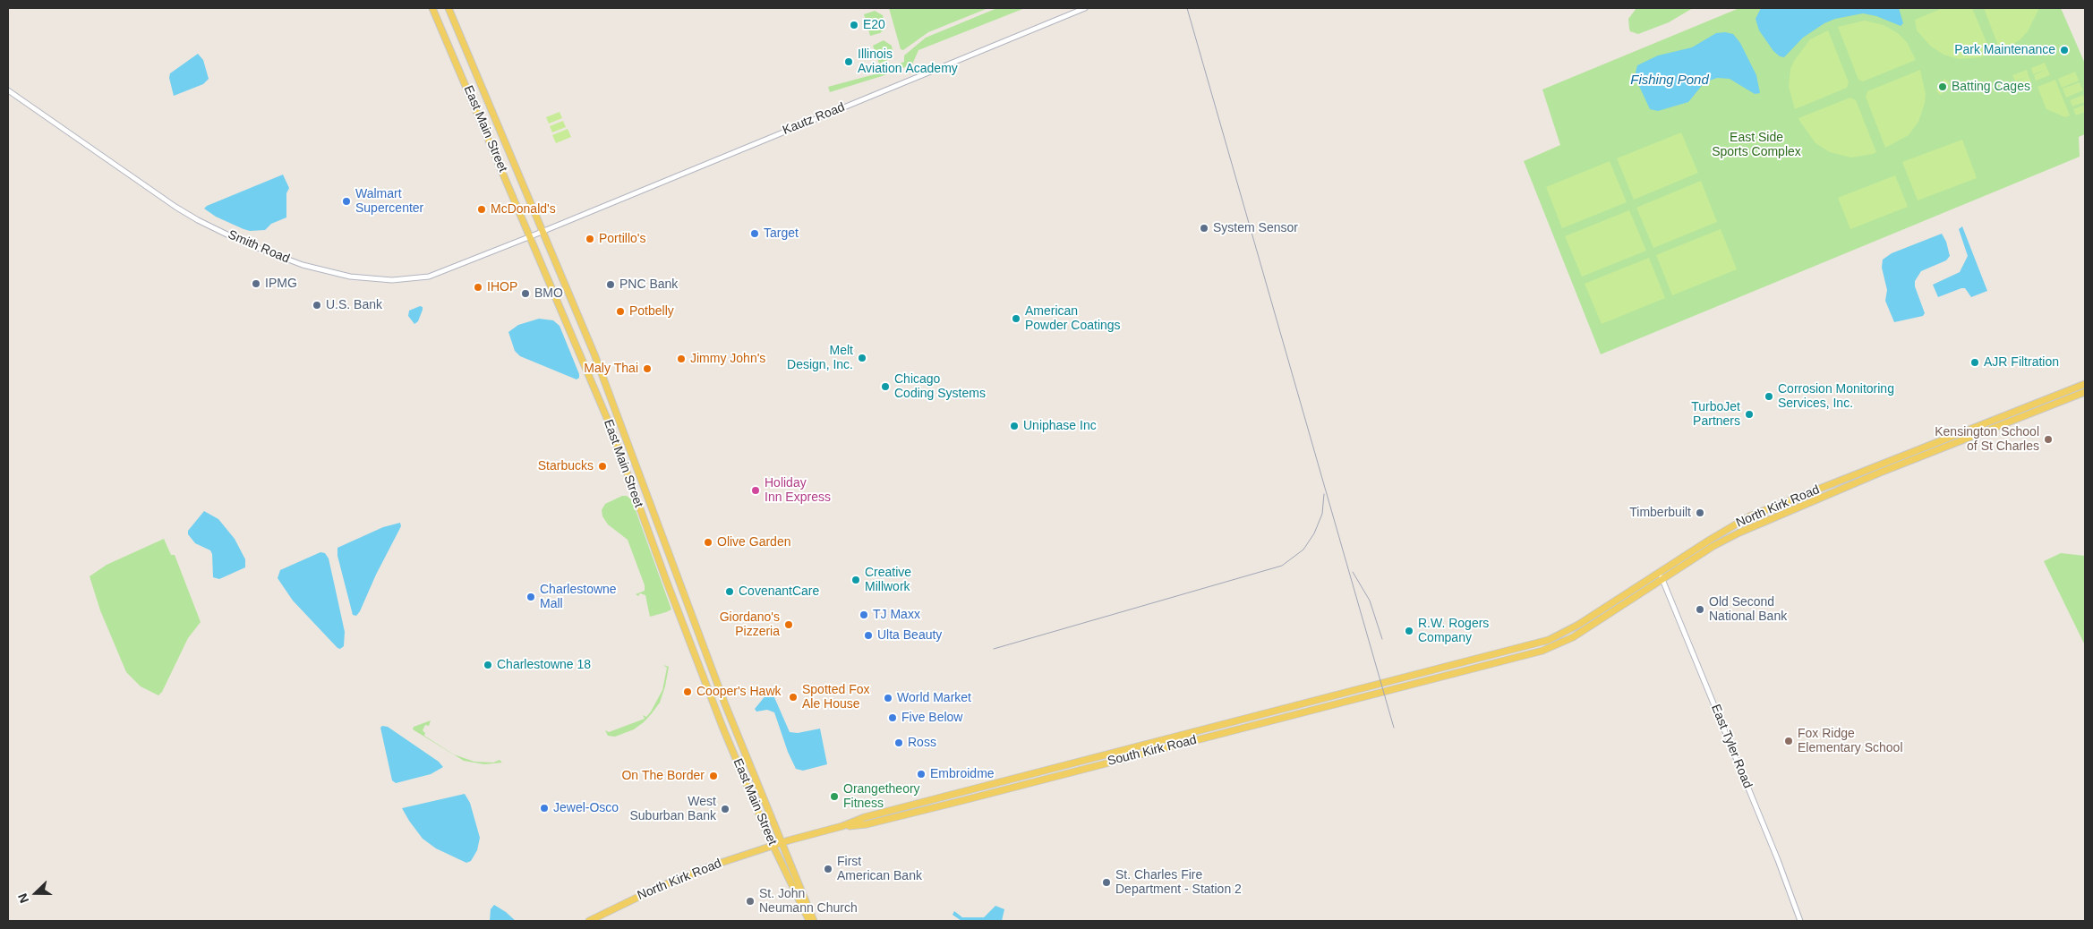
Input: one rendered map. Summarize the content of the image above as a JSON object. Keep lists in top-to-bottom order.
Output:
{
  "streets": {
    "main road": ["East Main Street", "North Kirk Road", "South Kirk Road"],
    "street": ["Kautz Road", "Smith Road", "East Tyler Road"]
  },
  "crossings": [
    ["Kautz Road", "East Main Street"],
    ["Kautz Road", "Smith Road"],
    ["East Main Street", "Smith Road"],
    ["East Main Street", "North Kirk Road"],
    ["East Main Street", "South Kirk Road"],
    ["North Kirk Road", "East Tyler Road"],
    ["North Kirk Road", "South Kirk Road"]
  ],
  "water": ["Fishing Pond"],
  "parks": ["East Side Sports Complex"],
  "places": [
    "E20",
    "Park Maintenance",
    "Illinois Aviation Academy",
    "Batting Cages",
    "Walmart Supercenter",
    "McDonald's",
    "System Sensor",
    "Target",
    "Portillo's",
    "IPMG",
    "PNC Bank",
    "IHOP",
    "BMO",
    "U.S. Bank",
    "Potbelly",
    "American Powder Coatings",
    "Melt Design, Inc.",
    "Jimmy John's",
    "AJR Filtration",
    "Maly Thai",
    "Chicago Coding Systems",
    "Corrosion Monitoring Services, Inc.",
    "TurboJet Partners",
    "Uniphase Inc",
    "Kensington School of St Charles",
    "Starbucks",
    "Holiday Inn Express",
    "Timberbuilt",
    "Olive Garden",
    "Creative Millwork",
    "CovenantCare",
    "Charlestowne Mall",
    "Old Second National Bank",
    "TJ Maxx",
    "Giordano's Pizzeria",
    "R.W. Rogers Company",
    "Ulta Beauty",
    "Charlestowne 18",
    "Cooper's Hawk",
    "Spotted Fox Ale House",
    "World Market",
    "Five Below",
    "Fox Ridge Elementary School",
    "Ross",
    "Embroidme",
    "On The Border",
    "Orangetheory Fitness",
    "Jewel-Osco",
    "West Suburban Bank",
    "First American Bank",
    "St. Charles Fire Department - Station 2",
    "St. John Neumann Church"
  ],
  "north": "left"
}
